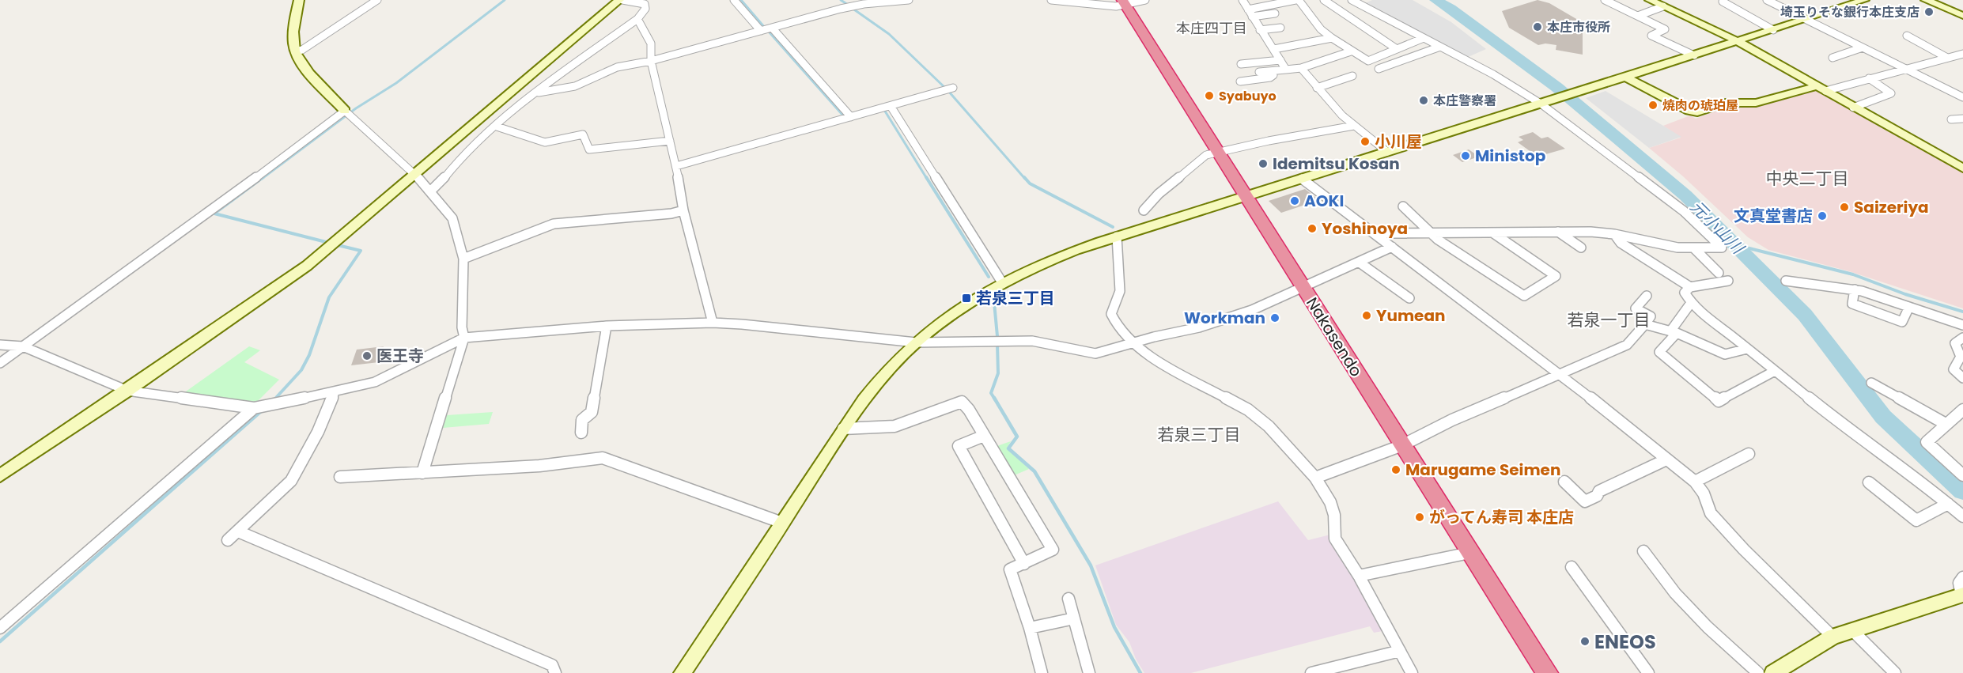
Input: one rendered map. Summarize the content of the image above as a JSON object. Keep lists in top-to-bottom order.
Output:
{
  "streets": {
    "highway": ["Nakasendo"]
  },
  "districts": [
    "本庄四丁目",
    "中央二丁目",
    "若泉一丁目",
    "若泉三丁目"
  ],
  "water": ["元小山川"],
  "places": {
    "other": [
      "埼玉りそな銀行本庄支店",
      "本庄市役所",
      "Syabuyo",
      "本庄警察署",
      "焼肉の琥珀屋",
      "小川屋",
      "Ministop",
      "Idemitsu Kosan",
      "AOKI",
      "Saizeriya",
      "文真堂書店",
      "Yoshinoya",
      "Yumean",
      "Workman",
      "医王寺",
      "Marugame Seimen",
      "がってん寿司 本庄店",
      "ENEOS"
    ],
    "transit": ["若泉三丁目"]
  }
}
